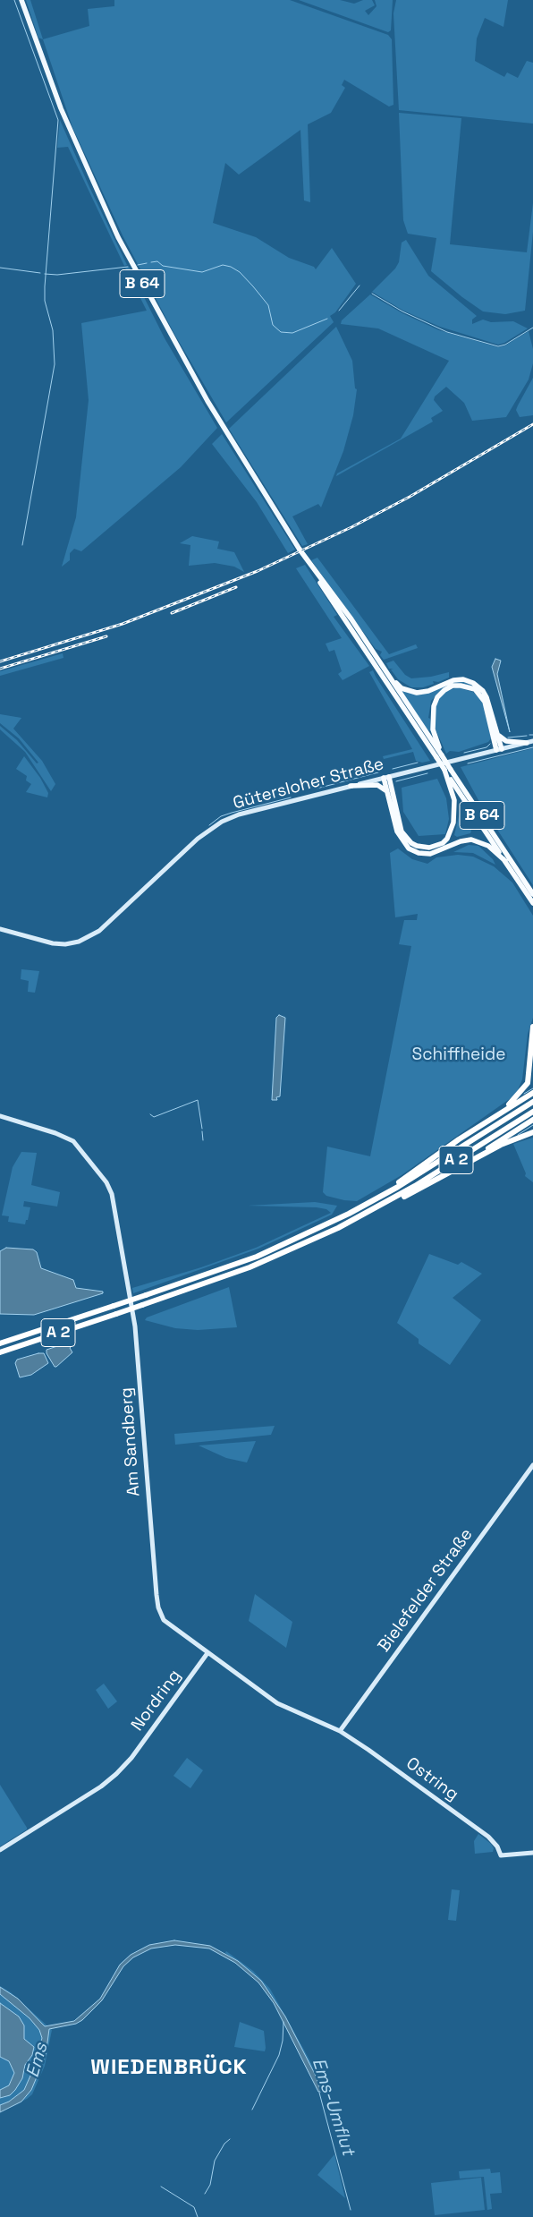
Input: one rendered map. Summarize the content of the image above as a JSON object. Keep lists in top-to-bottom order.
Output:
{
  "streets": {
    "highway": ["B 64", "A 2"],
    "main road": [
      "Gütersloher Straße",
      "Am Sandberg",
      "Bielefelder Straße",
      "Nordring",
      "Ostring"
    ]
  },
  "crossings": [
    ["Am Sandberg", "Nordring"],
    ["Bielefelder Straße", "Ostring"]
  ],
  "districts": ["WIEDENBRÜCK"],
  "water": ["Ems", "Ems-Umflut"],
  "parks": ["Schiffheide"]
}
